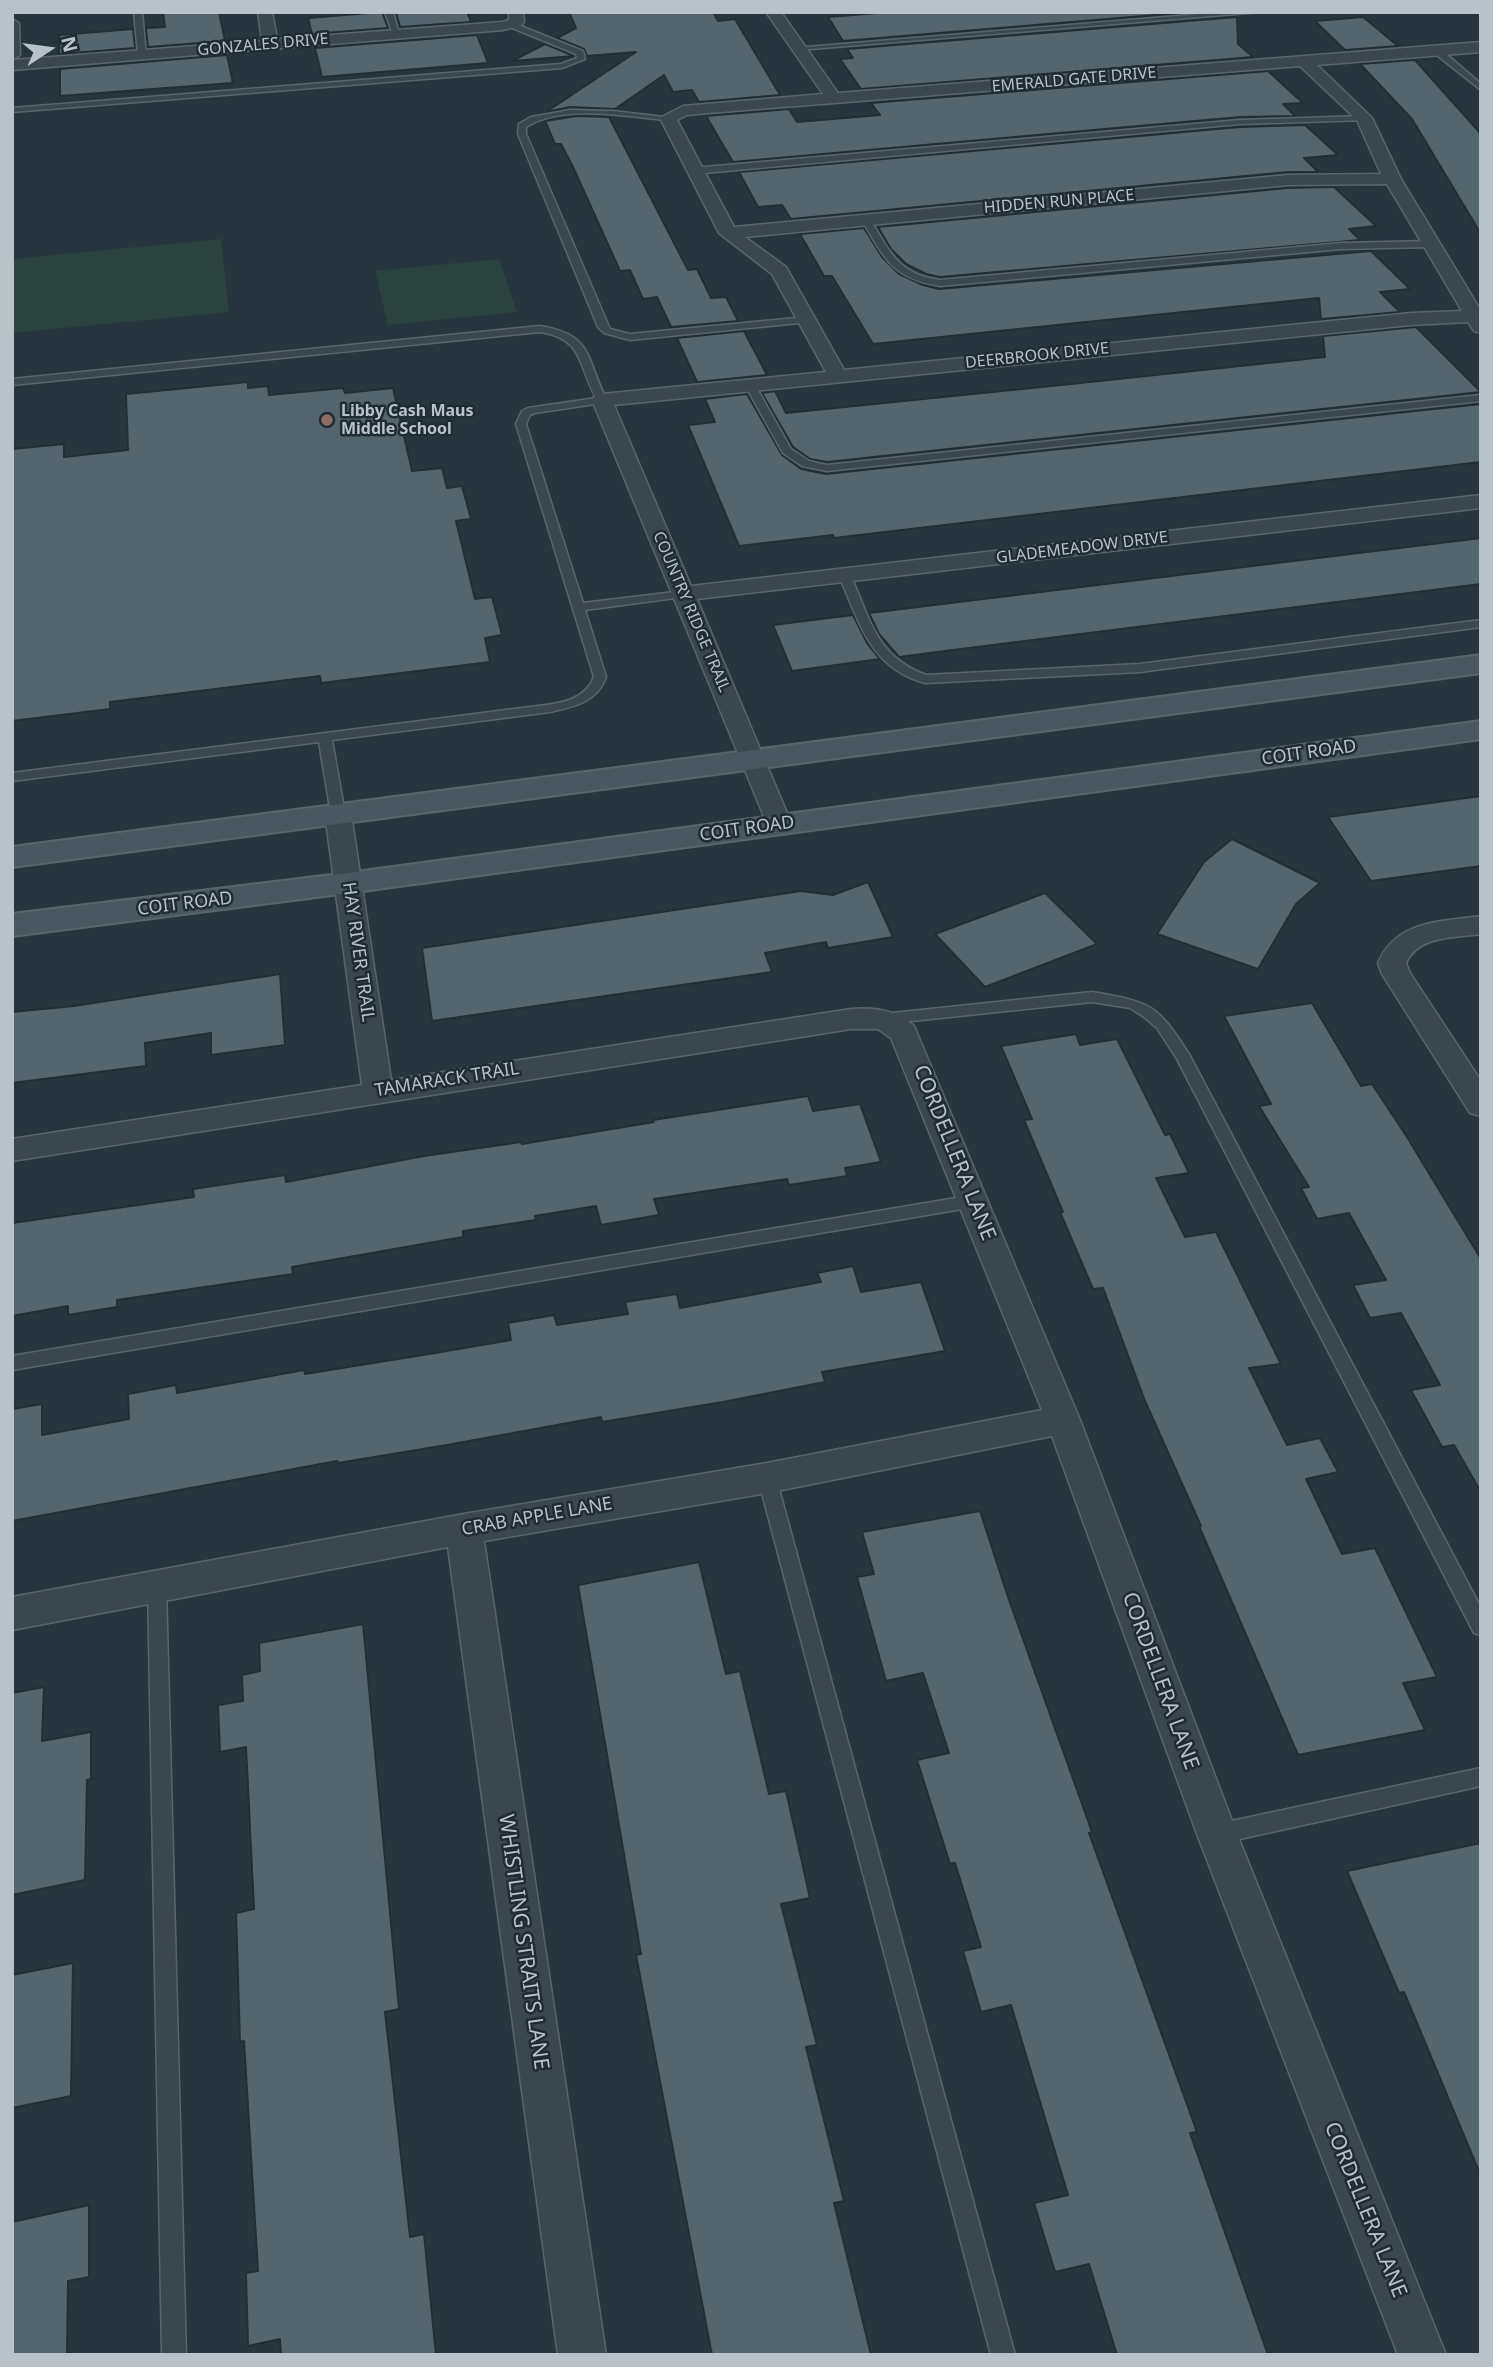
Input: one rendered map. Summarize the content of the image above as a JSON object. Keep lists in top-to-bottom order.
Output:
{
  "streets": {
    "main road": ["COIT ROAD"],
    "street": [
      "GONZALES DRIVE",
      "EMERALD GATE DRIVE",
      "HIDDEN RUN PLACE",
      "DEERBROOK DRIVE",
      "GLADEMEADOW DRIVE",
      "COUNTRY RIDGE TRAIL",
      "HAY RIVER TRAIL",
      "TAMARACK TRAIL",
      "CORDELLERA LANE",
      "CRAB APPLE LANE",
      "WHISTLING STRAITS LANE"
    ]
  },
  "crossings": [
    ["DEERBROOK DRIVE", "COUNTRY RIDGE TRAIL"],
    ["GLADEMEADOW DRIVE", "COUNTRY RIDGE TRAIL"],
    ["COUNTRY RIDGE TRAIL", "COIT ROAD"],
    ["COIT ROAD", "HAY RIVER TRAIL"],
    ["HAY RIVER TRAIL", "TAMARACK TRAIL"],
    ["TAMARACK TRAIL", "CORDELLERA LANE"],
    ["CORDELLERA LANE", "CRAB APPLE LANE"],
    ["CRAB APPLE LANE", "WHISTLING STRAITS LANE"]
  ],
  "places": ["Libby Cash Maus Middle School"],
  "north": "right"
}
